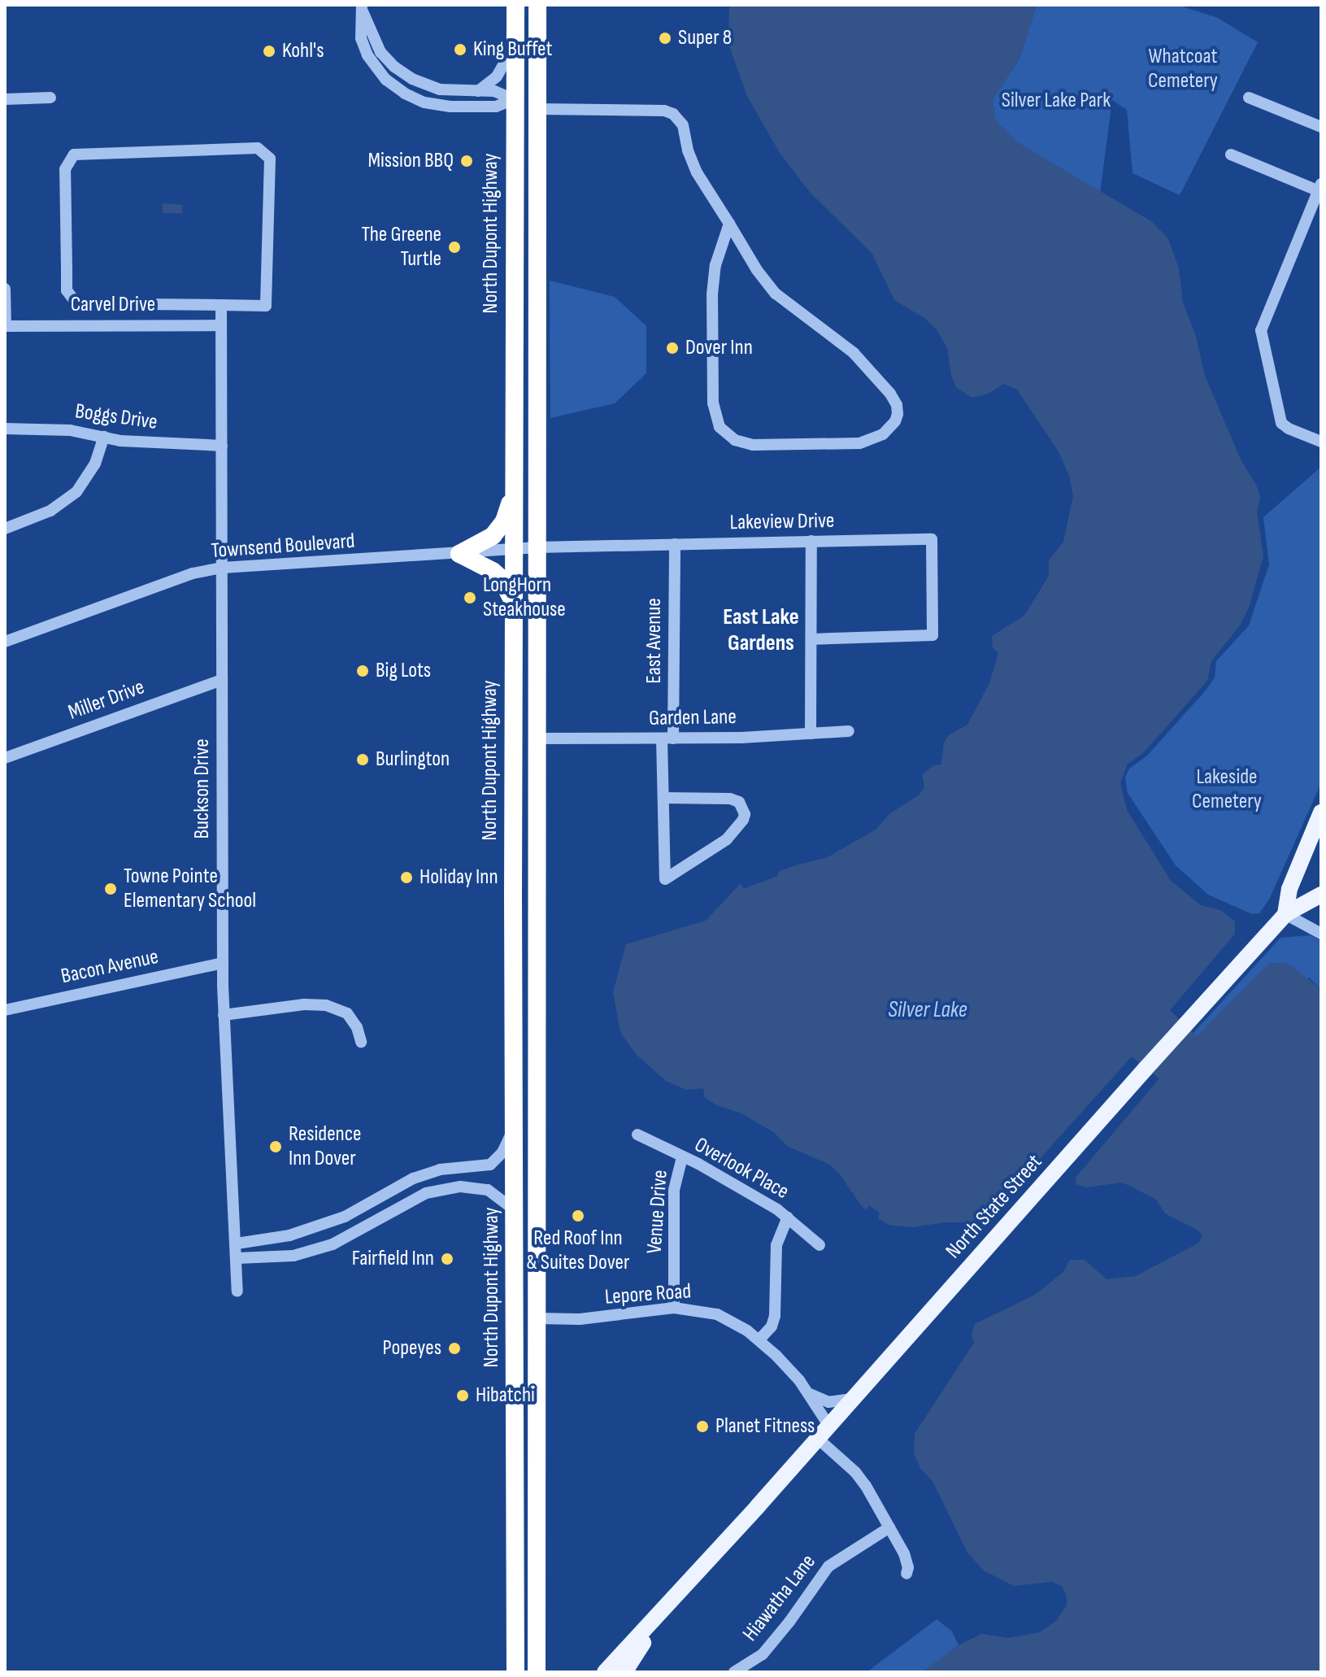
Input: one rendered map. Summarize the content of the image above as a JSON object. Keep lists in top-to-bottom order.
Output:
{
  "streets": {
    "highway": ["North Dupont Highway"],
    "main road": ["North State Street"],
    "street": [
      "Carvel Drive",
      "Boggs Drive",
      "Lakeview Drive",
      "Townsend Boulevard",
      "East Avenue",
      "Miller Drive",
      "Garden Lane",
      "Buckson Drive",
      "Bacon Avenue",
      "Overlook Place",
      "Venue Drive",
      "Lepore Road",
      "Hiawatha Lane"
    ]
  },
  "crossings": [
    ["North Dupont Highway", "Townsend Boulevard"],
    ["Carvel Drive", "Buckson Drive"],
    ["Boggs Drive", "Buckson Drive"],
    ["Lakeview Drive", "Townsend Boulevard"],
    ["Lakeview Drive", "East Avenue"],
    ["Townsend Boulevard", "Buckson Drive"],
    ["East Avenue", "Garden Lane"],
    ["Miller Drive", "Buckson Drive"],
    ["Buckson Drive", "Bacon Avenue"],
    ["Overlook Place", "Venue Drive"],
    ["North State Street", "Lepore Road"],
    ["Venue Drive", "Lepore Road"]
  ],
  "districts": ["East Lake Gardens"],
  "water": ["Silver Lake"],
  "parks": ["Whatcoat Cemetery", "Silver Lake Park", "Lakeside Cemetery"],
  "places": [
    "Super 8",
    "King Buffet",
    "Kohl's",
    "Mission BBQ",
    "The Greene Turtle",
    "Dover Inn",
    "LongHorn Steakhouse",
    "Big Lots",
    "Burlington",
    "Holiday Inn",
    "Towne Pointe Elementary School",
    "Residence Inn Dover",
    "Red Roof Inn & Suites Dover",
    "Fairfield Inn",
    "Popeyes",
    "Hibatchi",
    "Planet Fitness"
  ]
}
